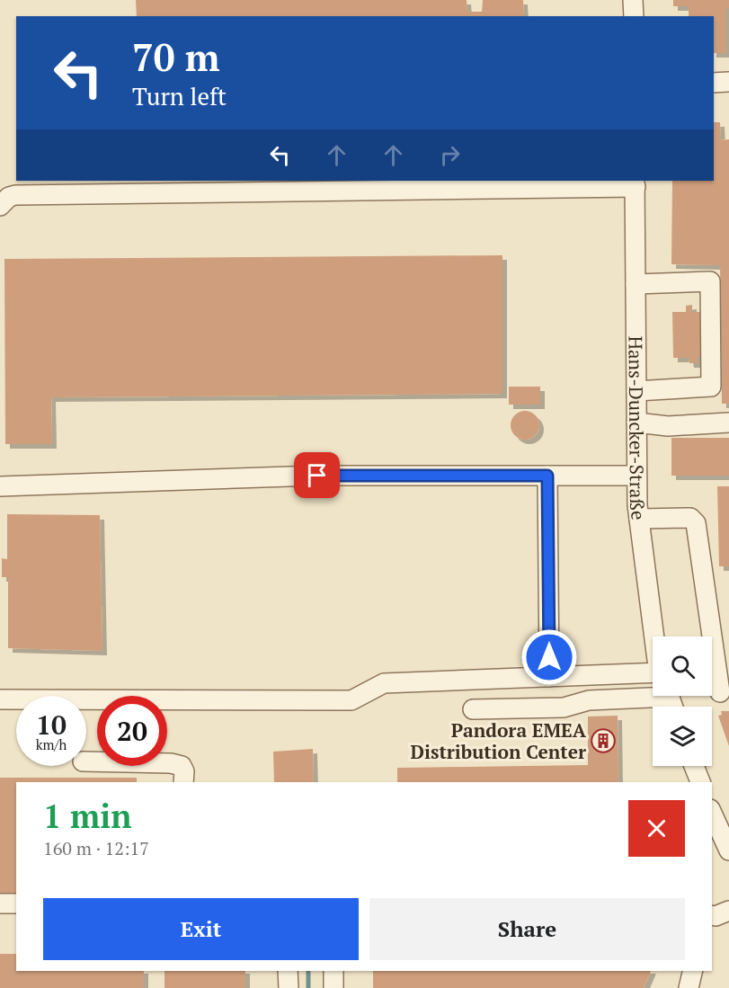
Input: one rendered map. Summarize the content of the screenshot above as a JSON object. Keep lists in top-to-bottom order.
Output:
{
  "streets": {
    "street": ["Hans-Duncker-Straße"]
  },
  "places": {
    "building": ["Pandora EMEA Distribution Center"]
  },
  "page": {
    "turn": ["70 m", "Turn left"],
    "speed": "10 km/h",
    "limit": "20",
    "heading": ["1 min", "160 m · 12:17"],
    "buttons": ["Exit", "Share"]
  }
}
